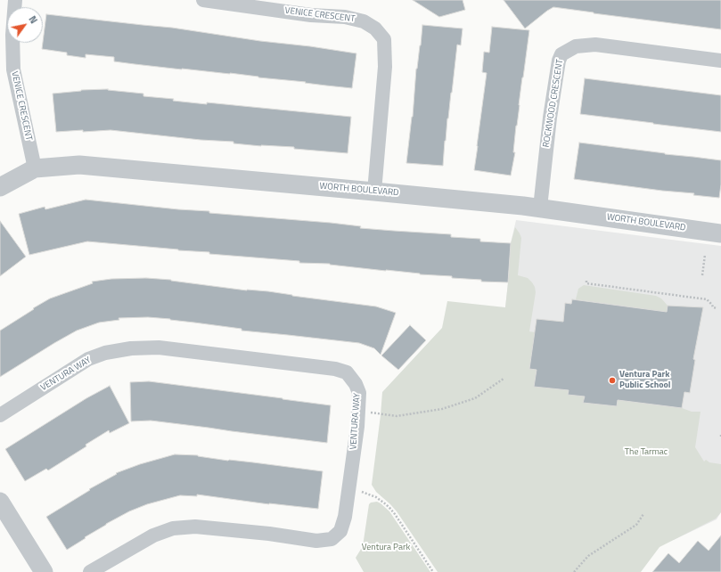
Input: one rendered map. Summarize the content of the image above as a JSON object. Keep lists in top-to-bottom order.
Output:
{
  "streets": {
    "street": [
      "VENICE CRESCENT",
      "ROCKWOOD CRESCENT",
      "WORTH BOULEVARD",
      "VENTURA WAY"
    ]
  },
  "crossings": [
    ["VENICE CRESCENT", "WORTH BOULEVARD"],
    ["ROCKWOOD CRESCENT", "WORTH BOULEVARD"]
  ],
  "parks": ["The Tarmac", "Ventura Park"],
  "places": ["Ventura Park Public School"],
  "north": "top right"
}
